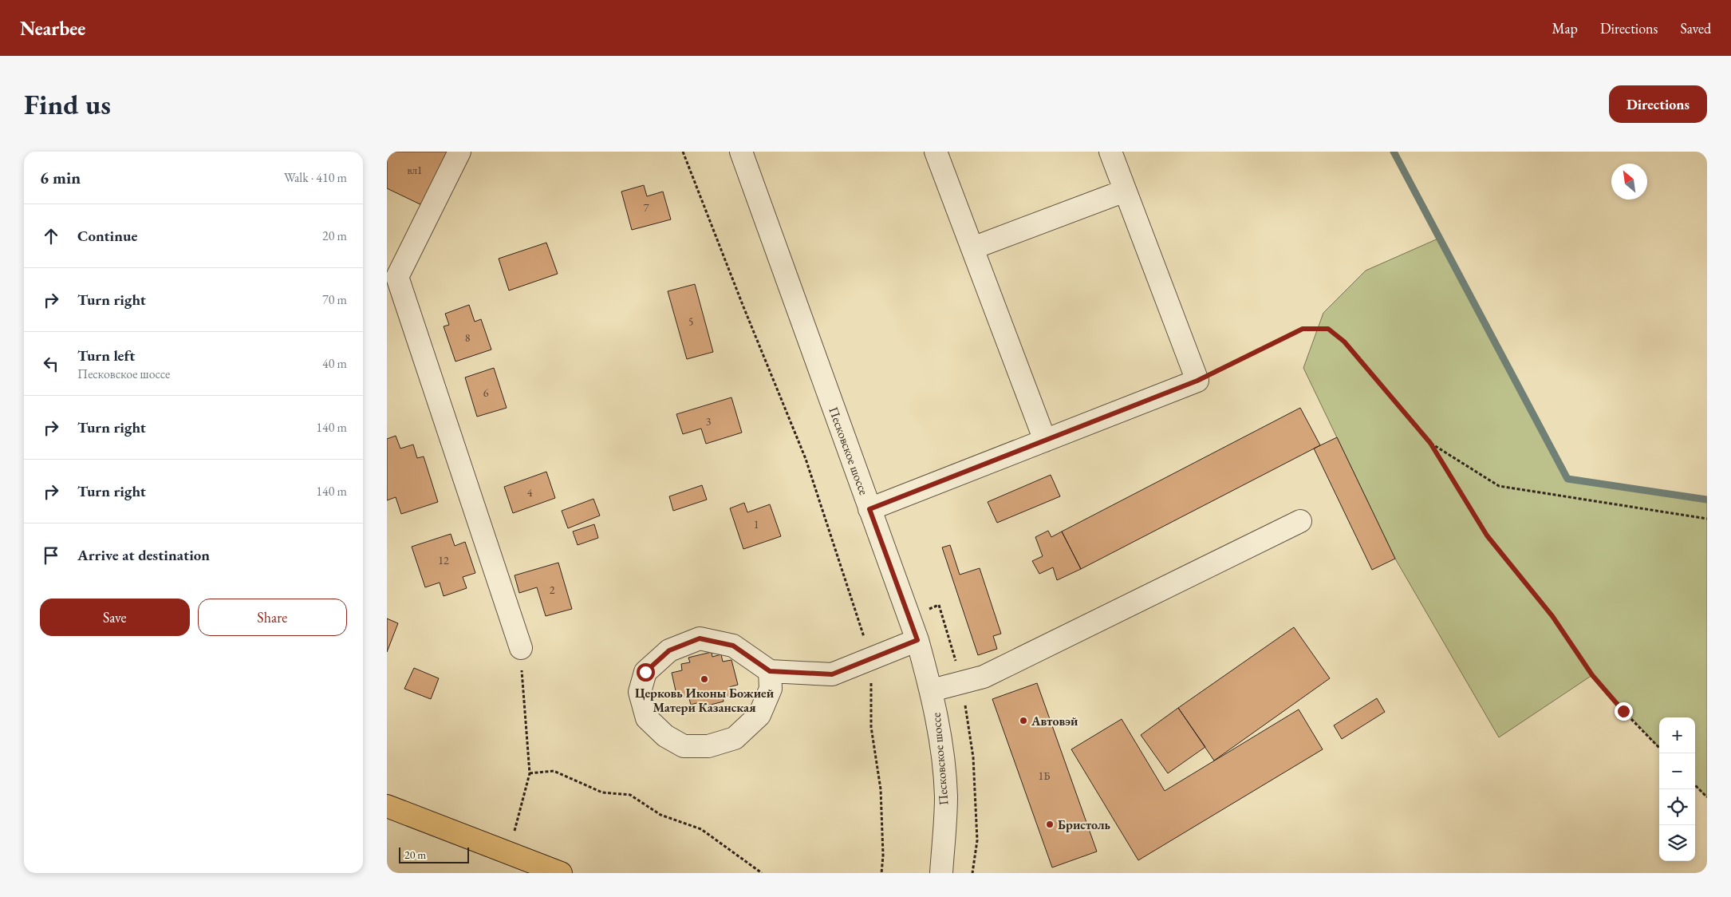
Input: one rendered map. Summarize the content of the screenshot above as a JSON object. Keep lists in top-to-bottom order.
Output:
{
  "streets": {
    "street": ["Песковское шоссе"]
  },
  "places": ["Церковь Иконы Божией Матери Казанская", "Автовэй", "Бристоль"],
  "house_numbers": [
    "вл1",
    "7",
    "5",
    "8",
    "6",
    "3",
    "4",
    "1",
    "12",
    "2",
    "1Б"
  ],
  "scale_bar": "20 m",
  "north": "top left",
  "page": {
    "header": "Nearbee",
    "nav": ["Map", "Directions", "Saved"],
    "buttons": [
      "Directions",
      ["Save", "Share"]
    ],
    "title": "Find us",
    "heading": ["6 min", "Walk · 410 m"],
    "list": [
      ["Continue", "20 m"],
      ["Turn right", "70 m"],
      ["Turn left", "Песковское шоссе", "40 m"],
      ["Turn right", "140 m"],
      ["Turn right", "140 m"],
      "Arrive at destination"
    ],
    "map_buttons": ["+", "−"],
    "scale": "20 m"
  }
}
